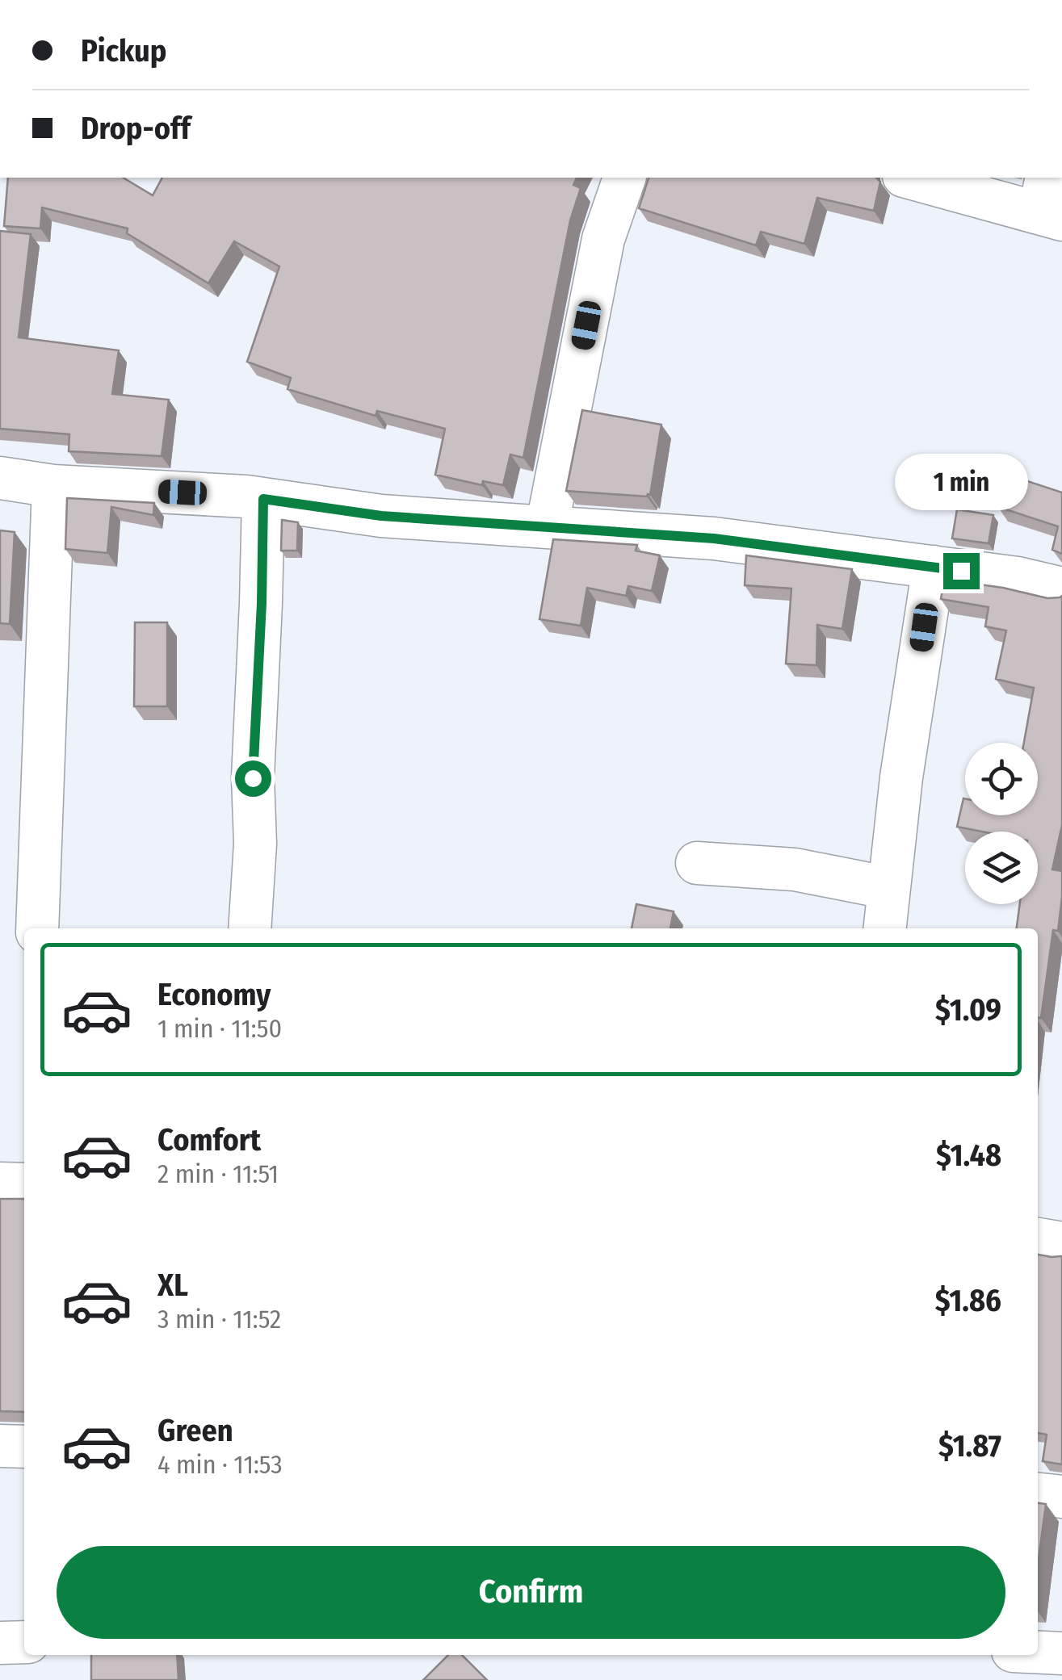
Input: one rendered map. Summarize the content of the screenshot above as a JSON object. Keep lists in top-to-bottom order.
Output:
{
  "page": {
    "banner": ["Pickup", "Drop-off"],
    "bubble": "1 min",
    "list": [
      {
        "name": "Economy",
        "note": "1 min · 11:50",
        "value": "$1.09"
      },
      {
        "name": "Comfort",
        "note": "2 min · 11:51",
        "value": "$1.48"
      },
      {
        "name": "XL",
        "note": "3 min · 11:52",
        "value": "$1.86"
      },
      {
        "name": "Green",
        "note": "4 min · 11:53",
        "value": "$1.87"
      }
    ],
    "buttons": "Confirm"
  }
}
